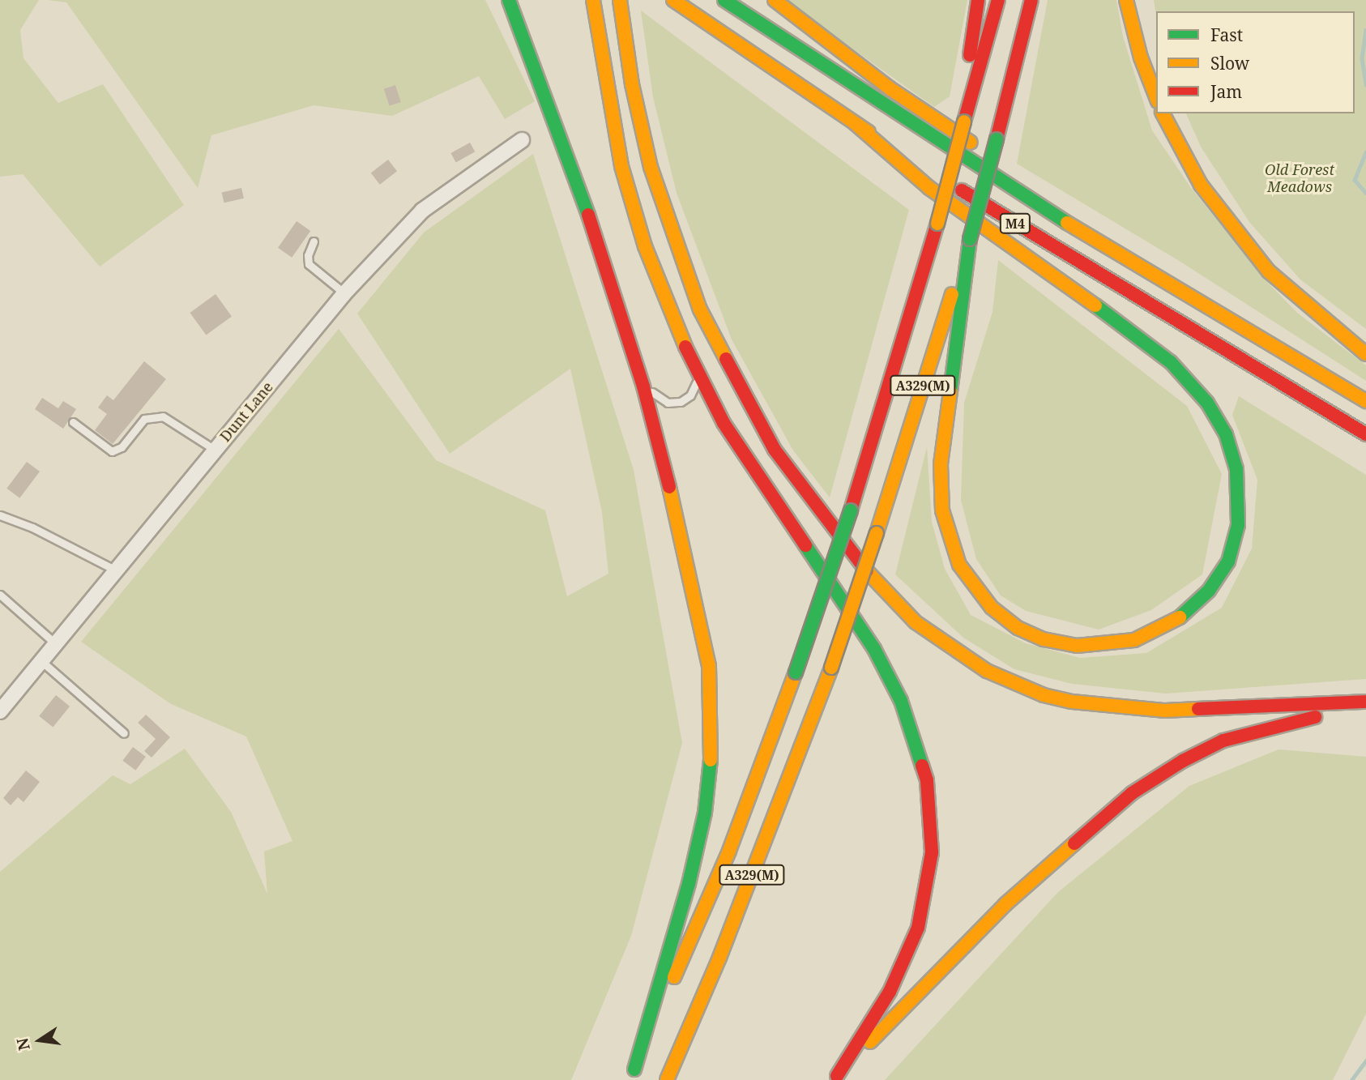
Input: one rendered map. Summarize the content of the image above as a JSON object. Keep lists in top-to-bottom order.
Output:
{
  "streets": {
    "highway": ["M4", "A329(M)"],
    "street": ["Dunt Lane"]
  },
  "parks": ["Old Forest Meadows"],
  "legend": ["Fast", "Slow", "Jam"],
  "north": "left"
}
